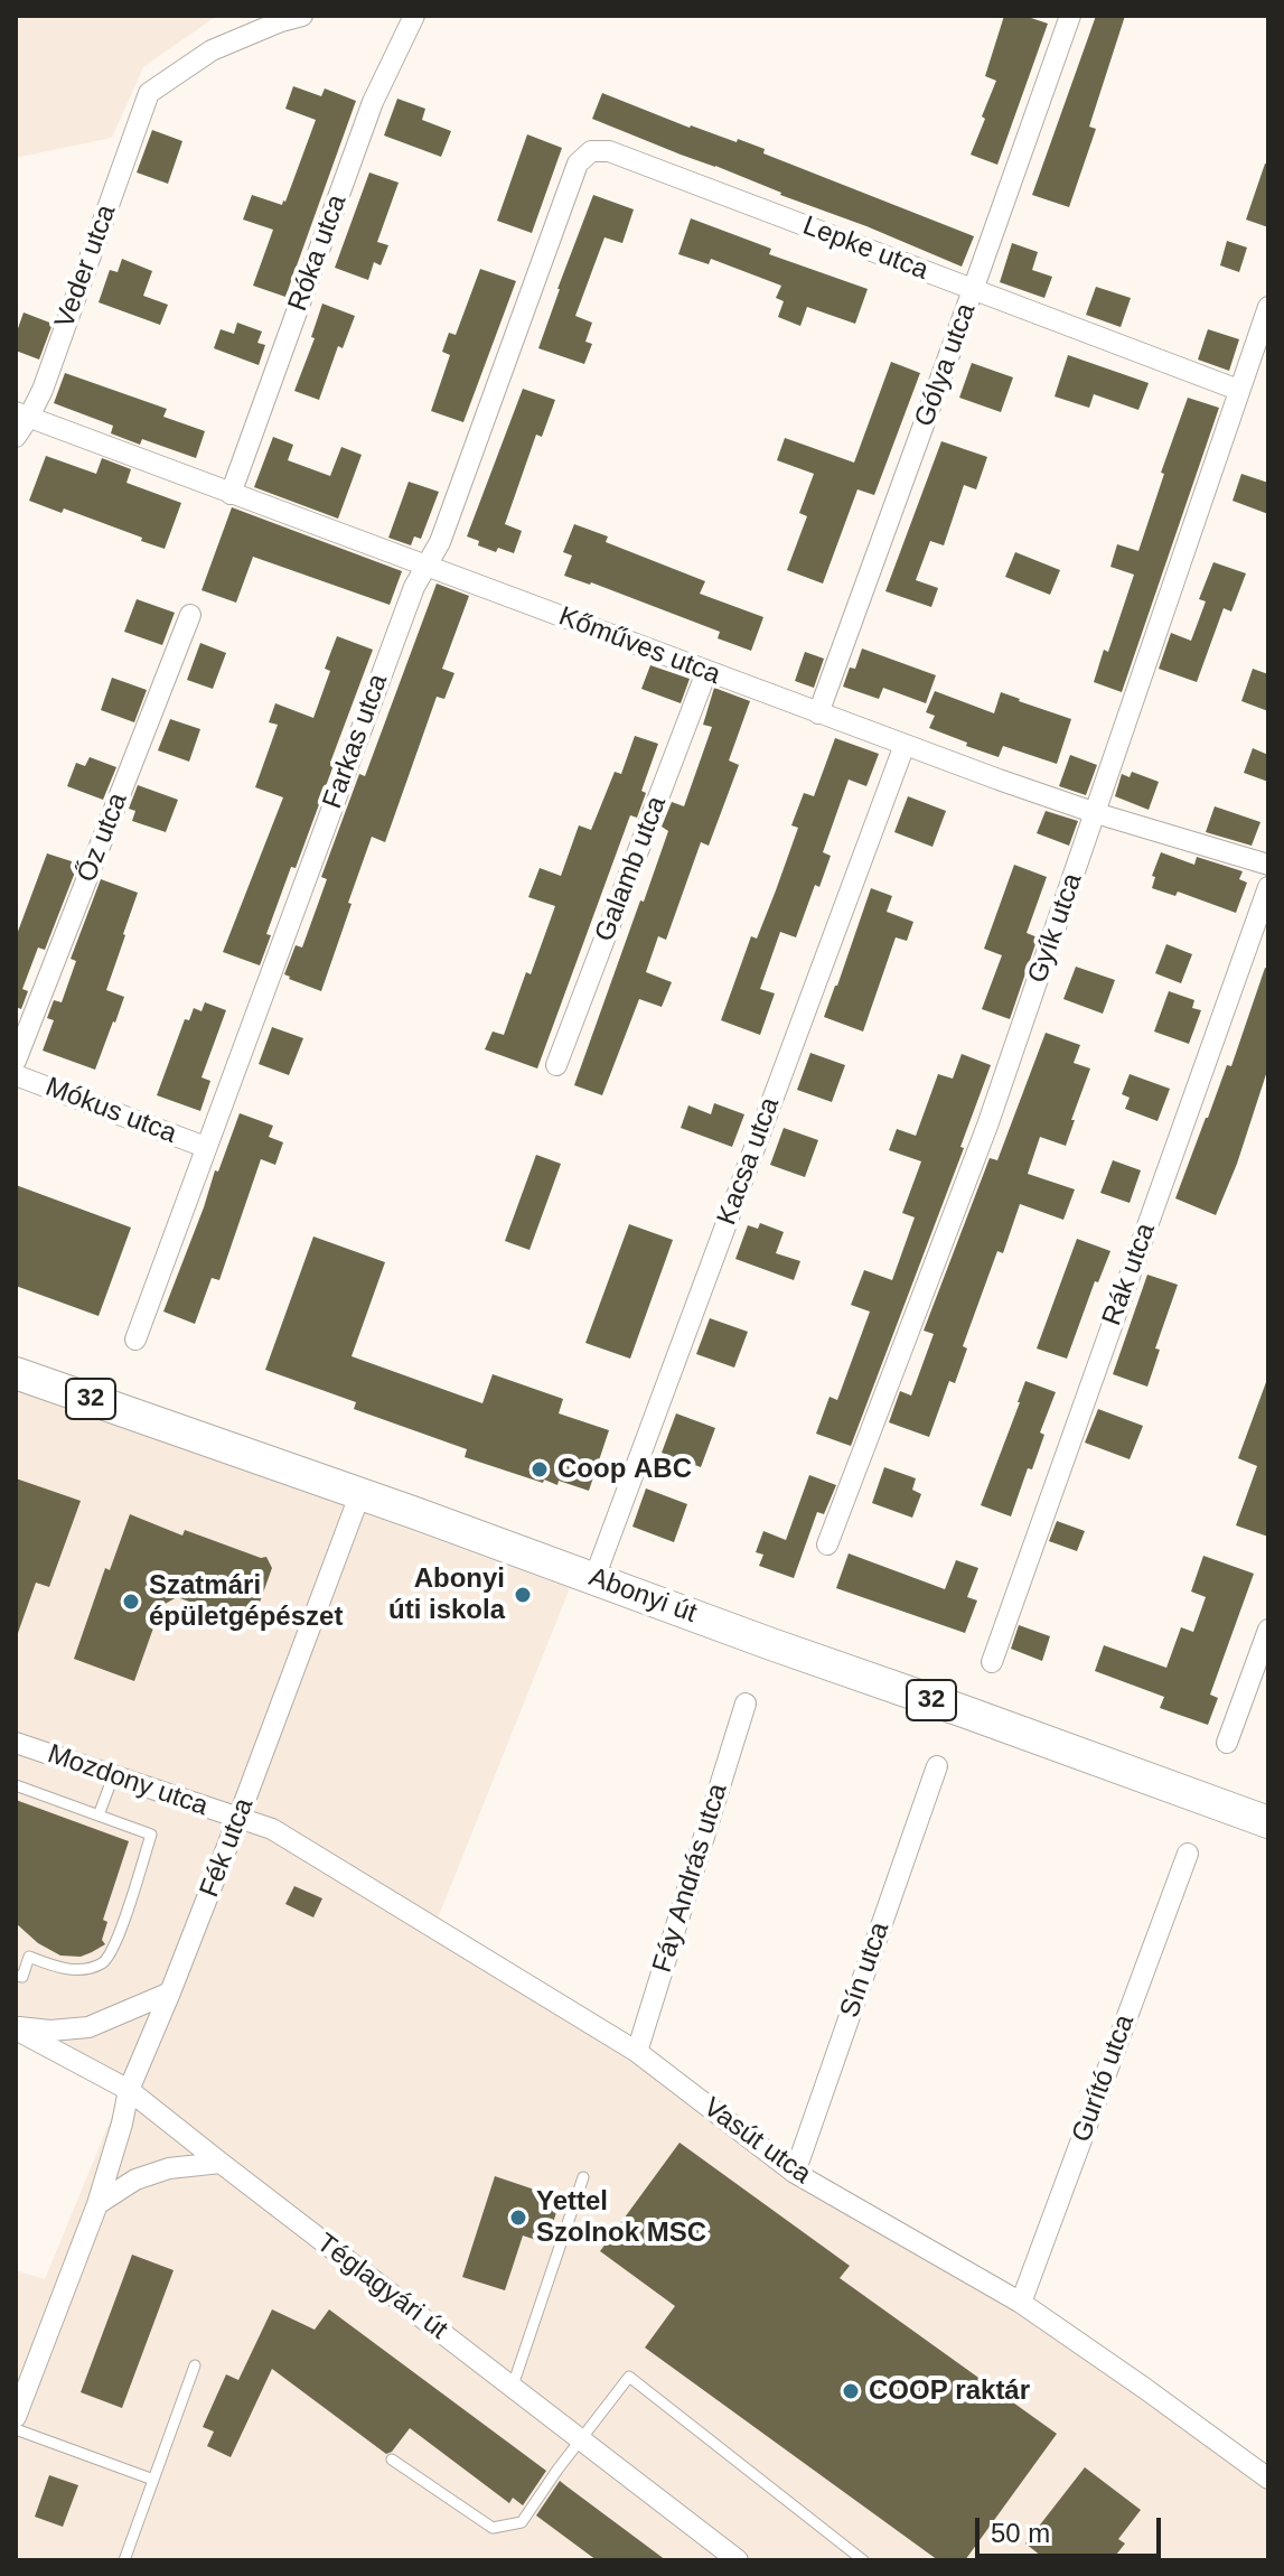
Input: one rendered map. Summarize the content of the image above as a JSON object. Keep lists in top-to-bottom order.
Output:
{
  "streets": {
    "main road": ["32", "Abonyi út"],
    "street": [
      "Lepke utca",
      "Róka utca",
      "Veder utca",
      "Gólya utca",
      "Kőműves utca",
      "Farkas utca",
      "Őz utca",
      "Galamb utca",
      "Gyík utca",
      "Mókus utca",
      "Kacsa utca",
      "Rák utca",
      "Mozdony utca",
      "Fék utca",
      "Fáy András utca",
      "Sín utca",
      "Gurító utca",
      "Vasút utca",
      "Téglagyári út"
    ]
  },
  "crossings": [
    ["Lepke utca", "Gólya utca"],
    ["Lepke utca", "Farkas utca"],
    ["Lepke utca", "Gyík utca"],
    ["Róka utca", "Kőműves utca"],
    ["Veder utca", "Kőműves utca"],
    ["Gólya utca", "Kőműves utca"],
    ["Kőműves utca", "Farkas utca"],
    ["Kőműves utca", "Galamb utca"],
    ["Kőműves utca", "Gyík utca"],
    ["Kőműves utca", "Kacsa utca"],
    ["Farkas utca", "Mókus utca"],
    ["Kacsa utca", "Abonyi út"],
    ["Abonyi út", "Fék utca"],
    ["Mozdony utca", "Fék utca"],
    ["Mozdony utca", "Vasút utca"],
    ["Fék utca", "Vasút utca"],
    ["Fék utca", "Téglagyári út"],
    ["Fáy András utca", "Vasút utca"],
    ["Sín utca", "Vasút utca"],
    ["Gurító utca", "Vasút utca"]
  ],
  "places": [
    "Coop ABC",
    "Abonyi úti iskola",
    "Szatmári épületgépészet",
    "Yettel Szolnok MSC",
    "COOP raktár"
  ],
  "scale_bar": "50 m"
}
